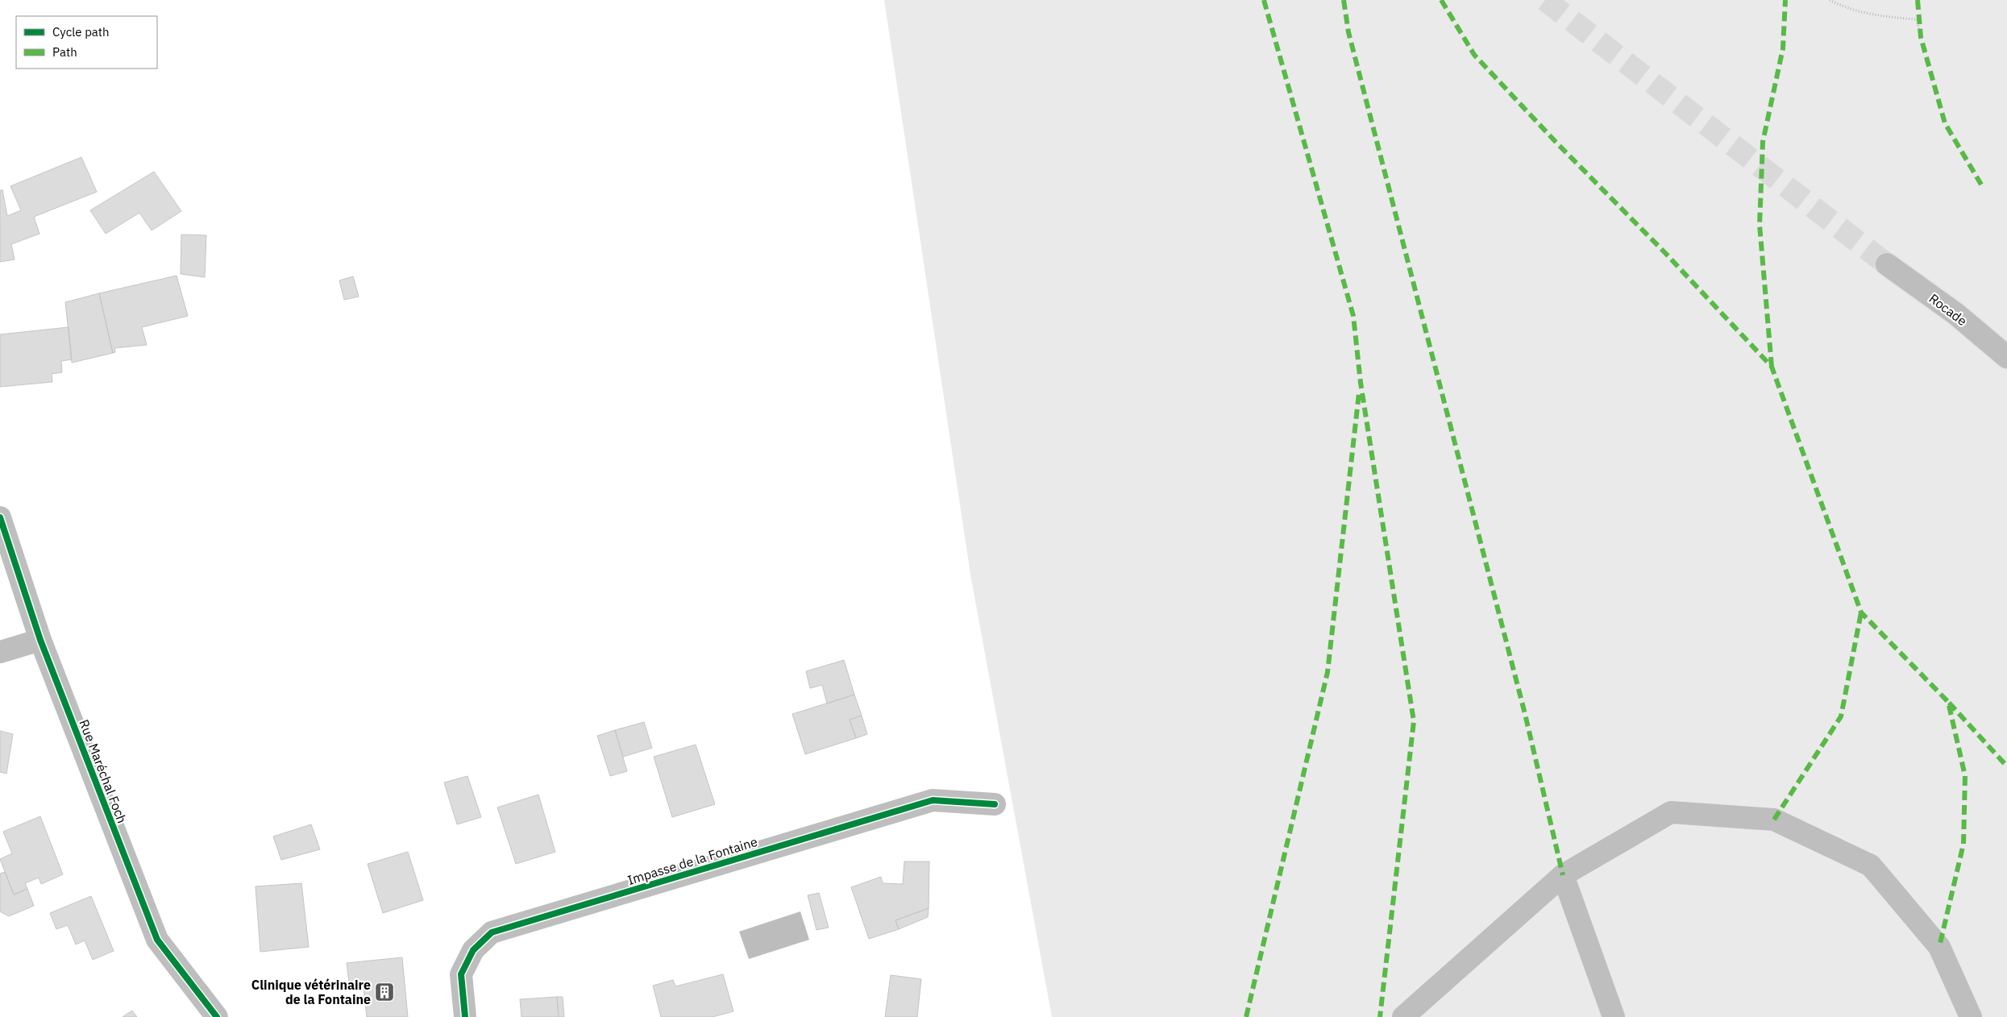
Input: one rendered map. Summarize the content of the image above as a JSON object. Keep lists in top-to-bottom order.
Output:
{
  "streets": {
    "main road": ["Rocade"],
    "street": ["Rue Maréchal Foch", "Impasse de la Fontaine"]
  },
  "places": {
    "building": ["Clinique vétérinaire de la Fontaine"]
  },
  "legend": ["Cycle path", "Path"]
}
